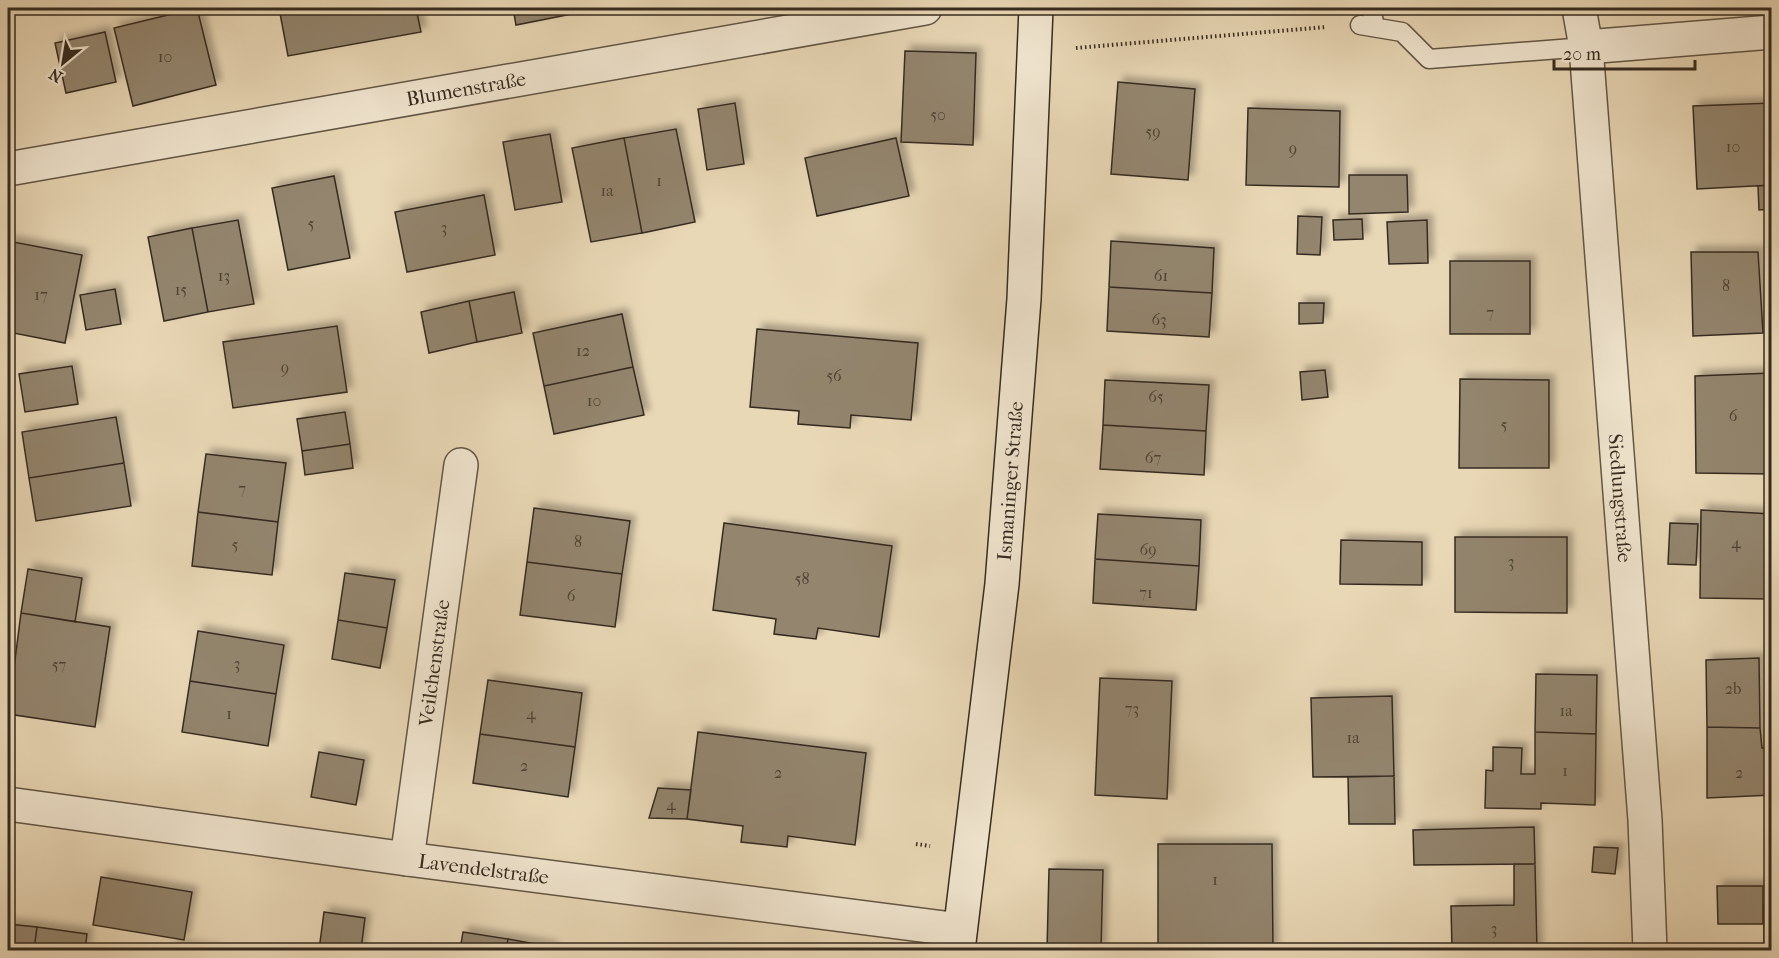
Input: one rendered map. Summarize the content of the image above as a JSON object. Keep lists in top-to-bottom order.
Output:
{
  "streets": {
    "street": [
      "Blumenstraße",
      "Ismaninger Straße",
      "Siedlungstraße",
      "Veilchenstraße",
      "Lavendelstraße"
    ]
  },
  "crossings": [
    ["Ismaninger Straße", "Lavendelstraße"],
    ["Veilchenstraße", "Lavendelstraße"]
  ],
  "house_numbers": [
    "10",
    "50",
    "59",
    "10",
    "9",
    "1",
    "1a",
    "5",
    "3",
    "13",
    "61",
    "8",
    "15",
    "17",
    "7",
    "63",
    "12",
    "9",
    "56",
    "65",
    "10",
    "6",
    "5",
    "67",
    "7",
    "8",
    "4",
    "5",
    "69",
    "3",
    "58",
    "71",
    "6",
    "3",
    "57",
    "2b",
    "73",
    "1a",
    "1",
    "4",
    "1a",
    "2",
    "1",
    "2",
    "2",
    "4",
    "1",
    "3"
  ],
  "scale_bar": "20 m",
  "north": "bottom left"
}
